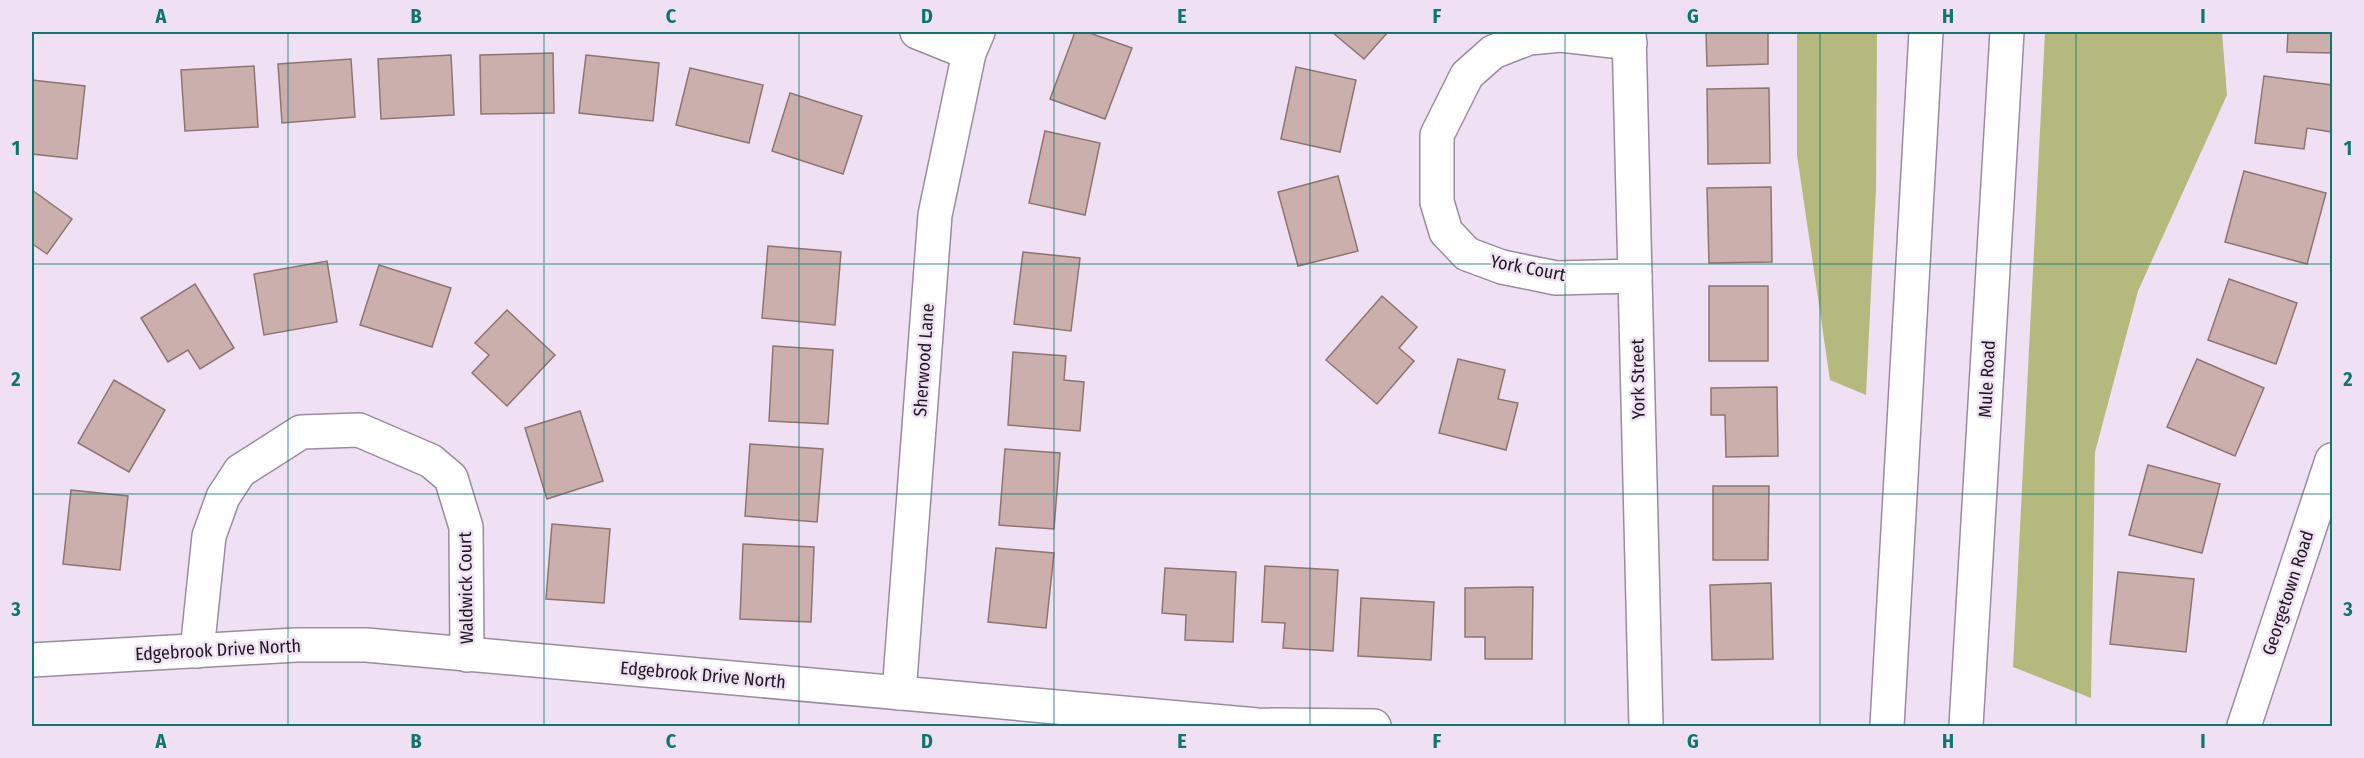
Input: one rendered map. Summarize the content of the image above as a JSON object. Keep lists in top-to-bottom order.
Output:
{
  "streets": {
    "street": [
      "York Court",
      "Sherwood Lane",
      "York Street",
      "Mule Road",
      "Waldwick Court",
      "Georgetown Road",
      "Edgebrook Drive North"
    ]
  },
  "crossings": [
    ["York Court", "York Street"],
    ["Sherwood Lane", "Edgebrook Drive North"],
    ["Waldwick Court", "Edgebrook Drive North"]
  ],
  "grid": {
    "columns": [
      "A",
      "B",
      "C",
      "D",
      "E",
      "F",
      "G",
      "H",
      "I"
    ],
    "rows": ["1", "2", "3"]
  }
}
